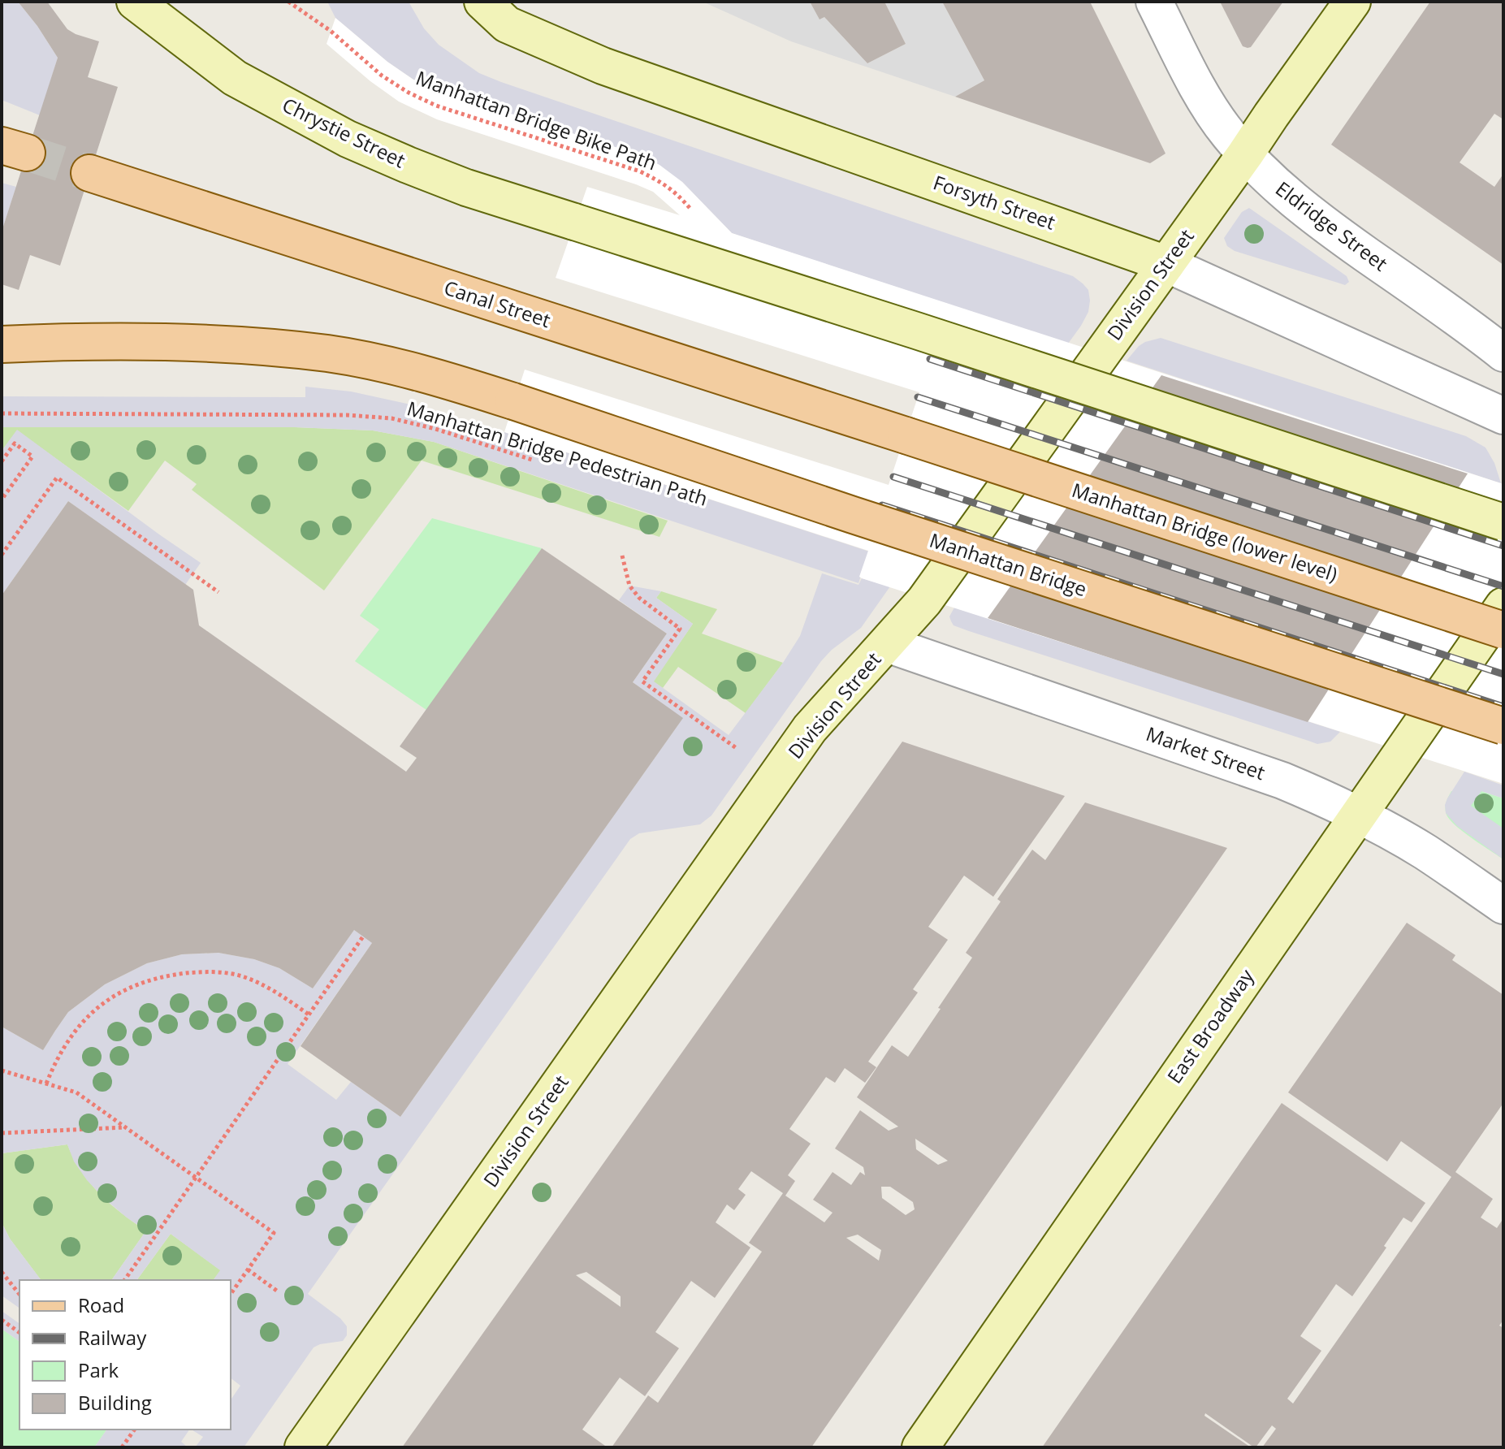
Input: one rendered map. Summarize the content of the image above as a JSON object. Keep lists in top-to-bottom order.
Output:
{
  "streets": {
    "main road": [
      "Chrystie Street",
      "Forsyth Street",
      "Division Street",
      "Canal Street",
      "Manhattan Bridge (lower level)",
      "Manhattan Bridge",
      "East Broadway"
    ],
    "street": ["Eldridge Street", "Market Street"],
    "path": ["Manhattan Bridge Bike Path", "Manhattan Bridge Pedestrian Path"]
  },
  "crossings": [
    ["Forsyth Street", "Division Street"],
    ["Eldridge Street", "Division Street"],
    ["Division Street", "Market Street"],
    ["Canal Street", "Manhattan Bridge (lower level)"],
    ["Market Street", "East Broadway"]
  ],
  "legend": [
    "Road",
    "Railway",
    "Park",
    "Building"
  ]
}
